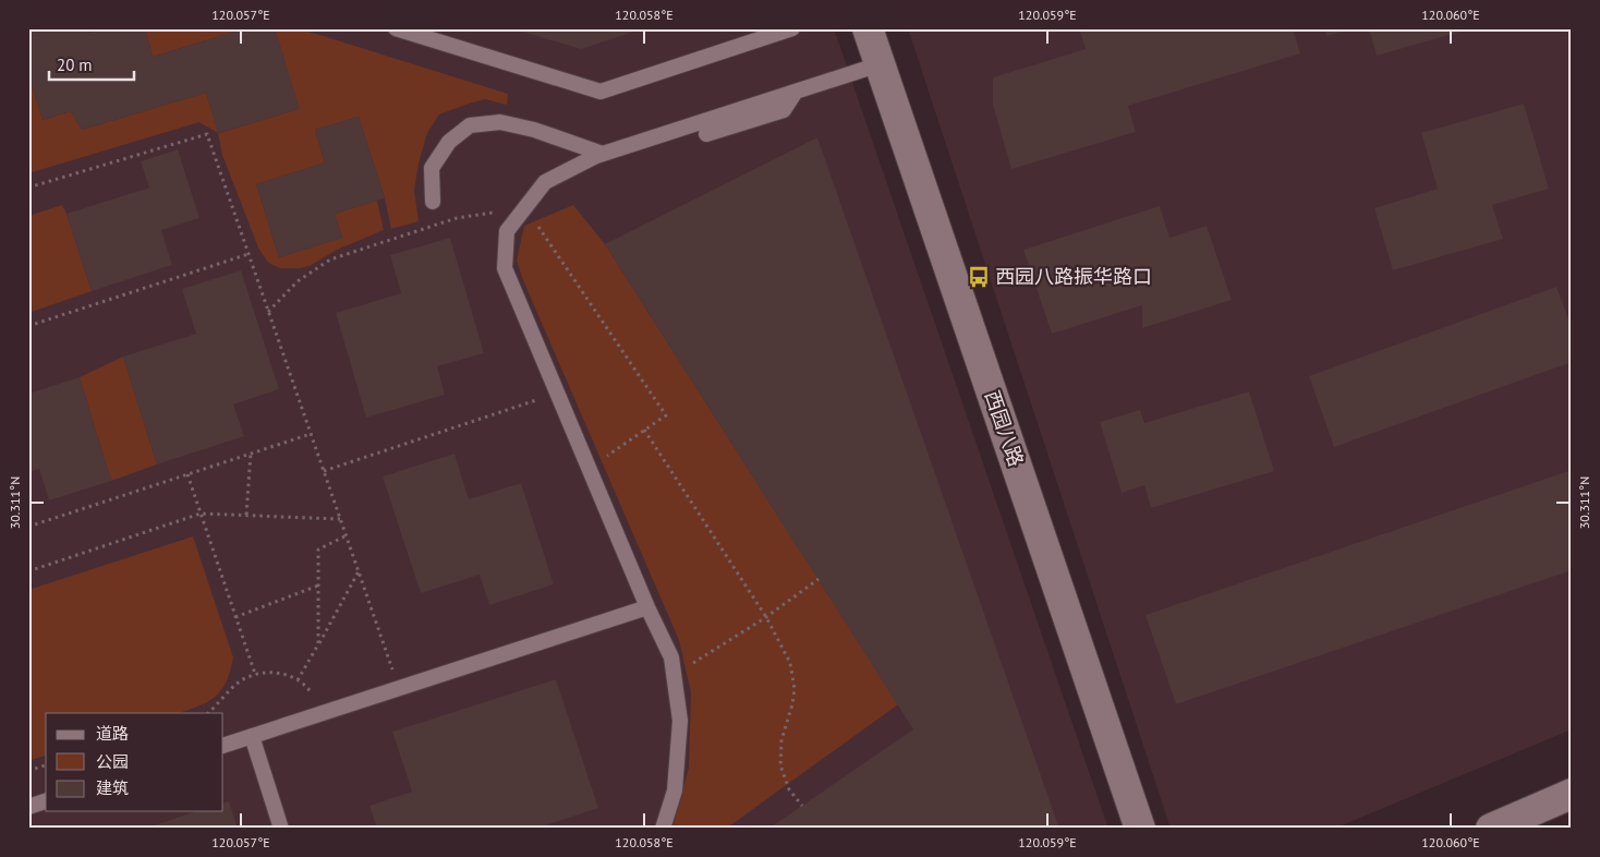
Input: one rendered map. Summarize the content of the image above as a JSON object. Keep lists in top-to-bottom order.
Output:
{
  "streets": {
    "street": ["西园八路"]
  },
  "places": {
    "bus stop": ["西园八路振华路口"]
  },
  "legend": ["道路", "公园", "建筑"],
  "scale_bar": "20 m",
  "coordinates": [
    "120.057°E",
    "120.058°E",
    "120.059°E",
    "120.060°E",
    "30.311°N"
  ]
}
